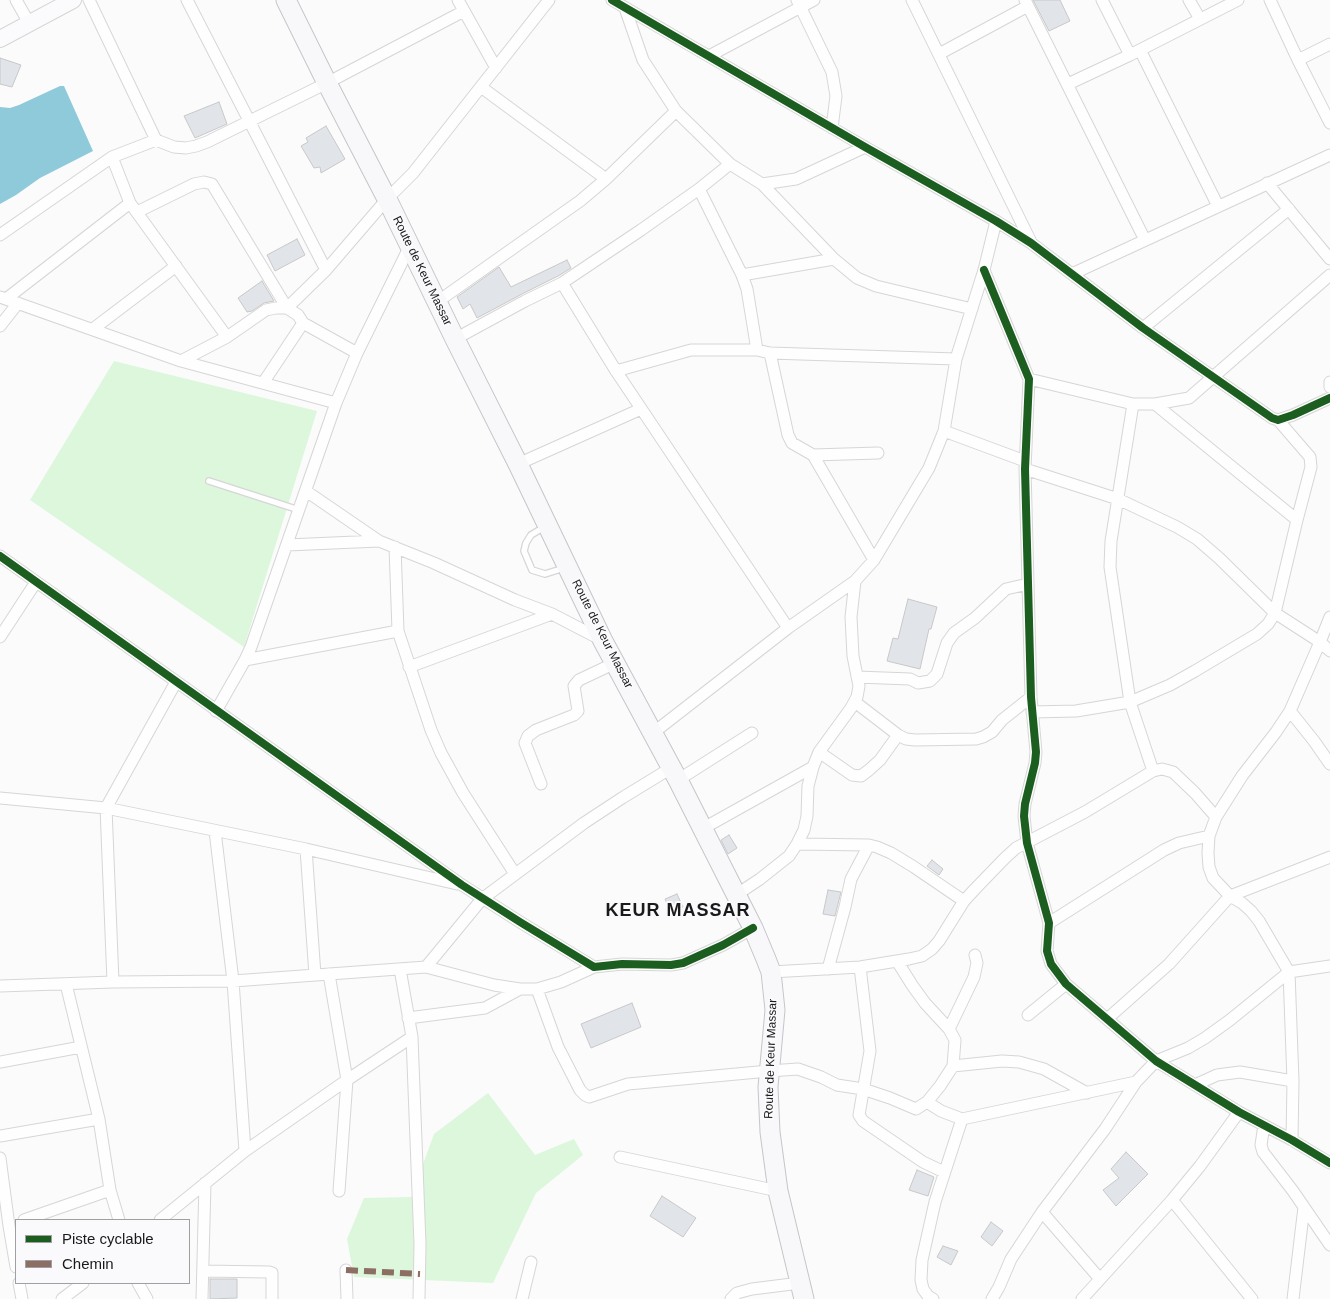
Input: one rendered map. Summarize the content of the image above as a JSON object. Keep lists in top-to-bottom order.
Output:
{
  "streets": {
    "main road": ["Route de Keur Massar"]
  },
  "districts": ["KEUR MASSAR"],
  "legend": ["Piste cyclable", "Chemin"]
}
